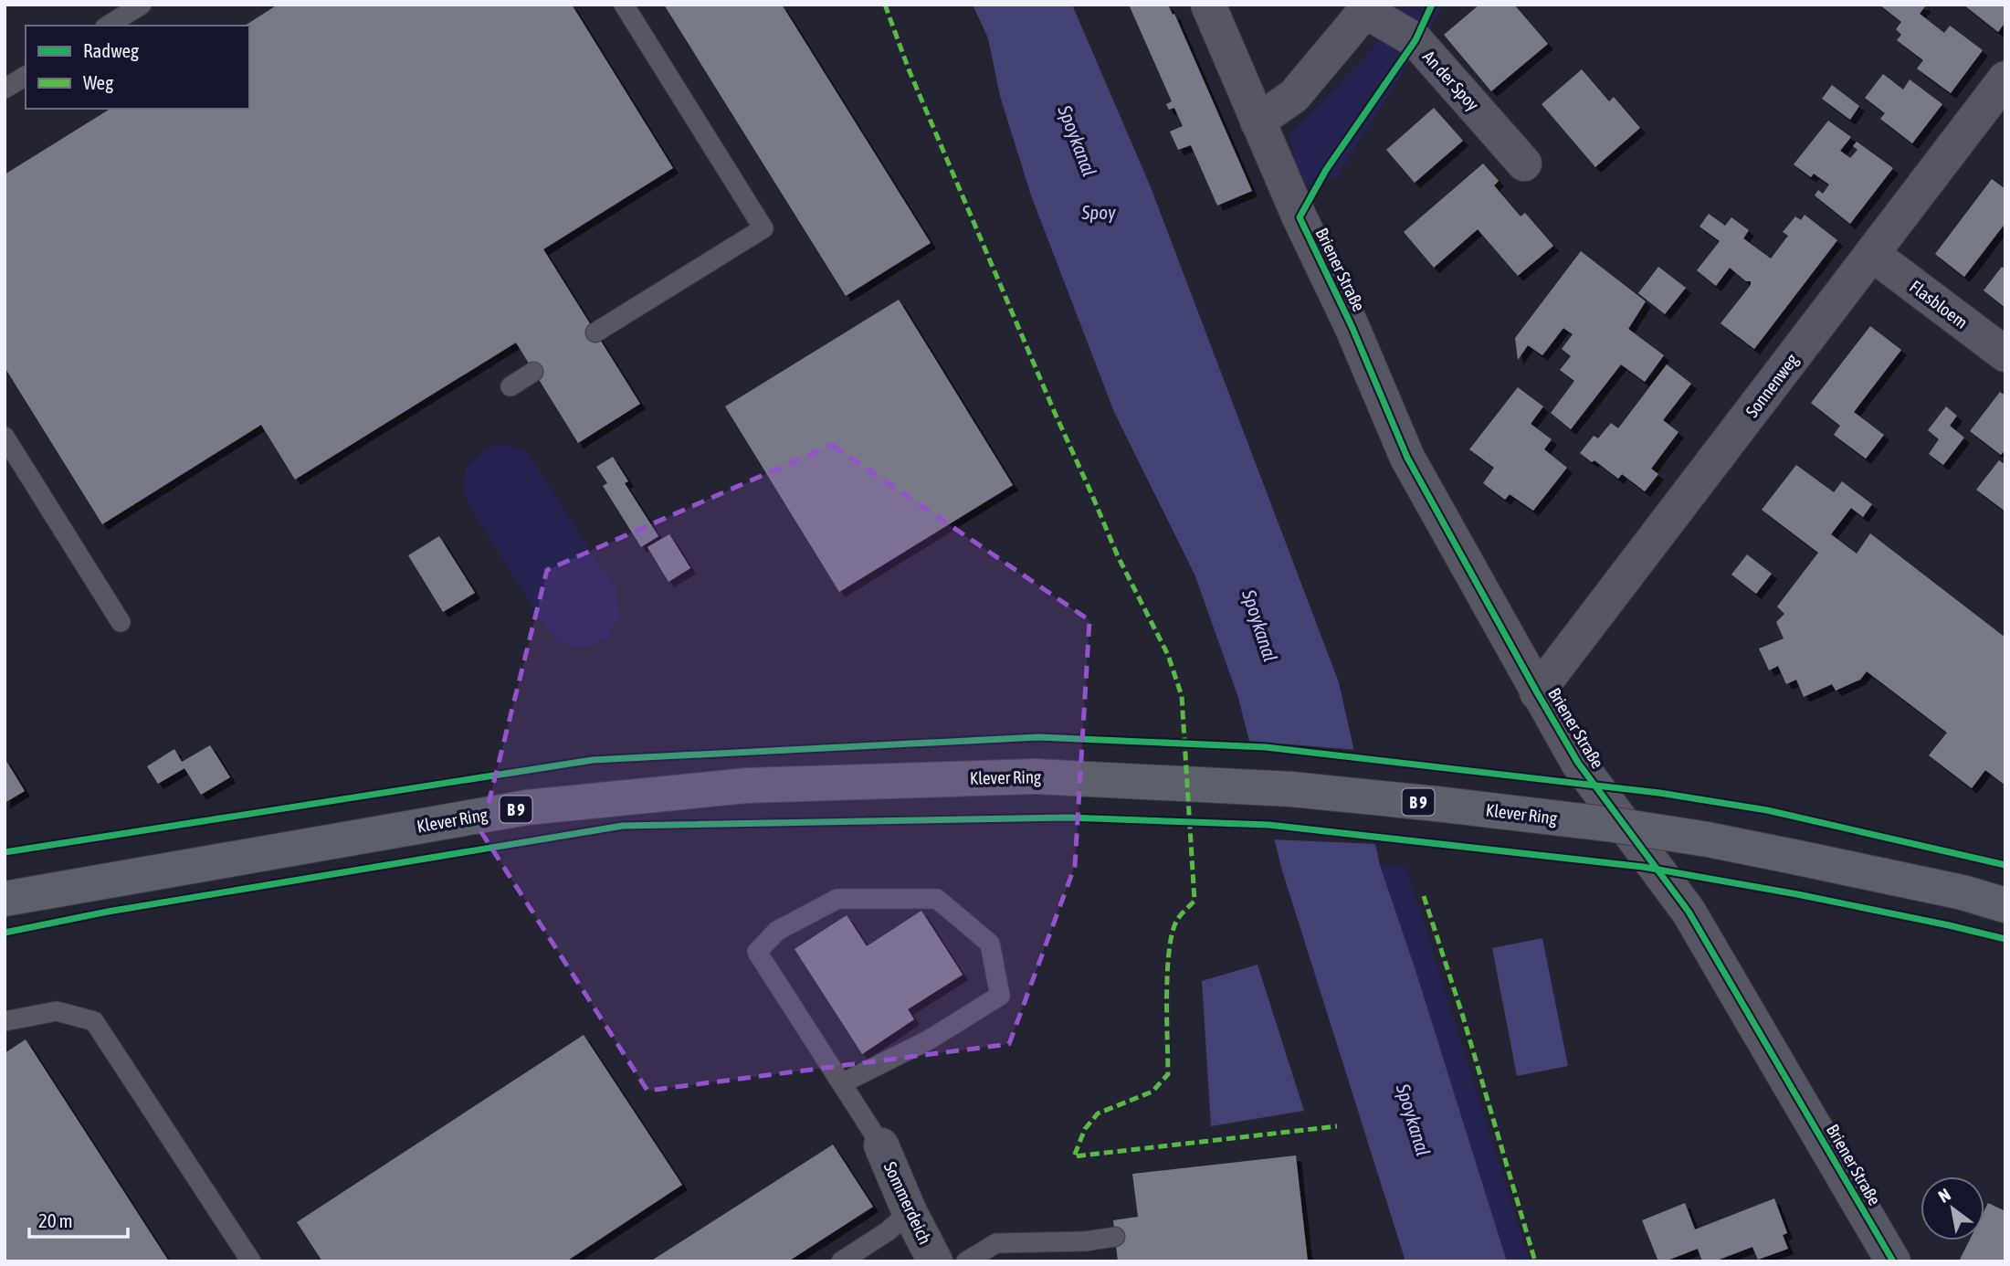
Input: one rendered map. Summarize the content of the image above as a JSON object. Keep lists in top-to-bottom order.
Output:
{
  "streets": {
    "main road": ["Klever Ring", "B 9"],
    "street": [
      "An der Spoy",
      "Briener Straße",
      "Flasbloem",
      "Sonnenweg",
      "Sommerdeich"
    ]
  },
  "crossings": [
    ["An der Spoy", "Briener Straße"],
    ["Briener Straße", "Sonnenweg"],
    ["Flasbloem", "Sonnenweg"]
  ],
  "water": ["Spoykanal", "Spoy"],
  "legend": ["Radweg", "Weg"],
  "scale_bar": "20 m",
  "north": "top left"
}
